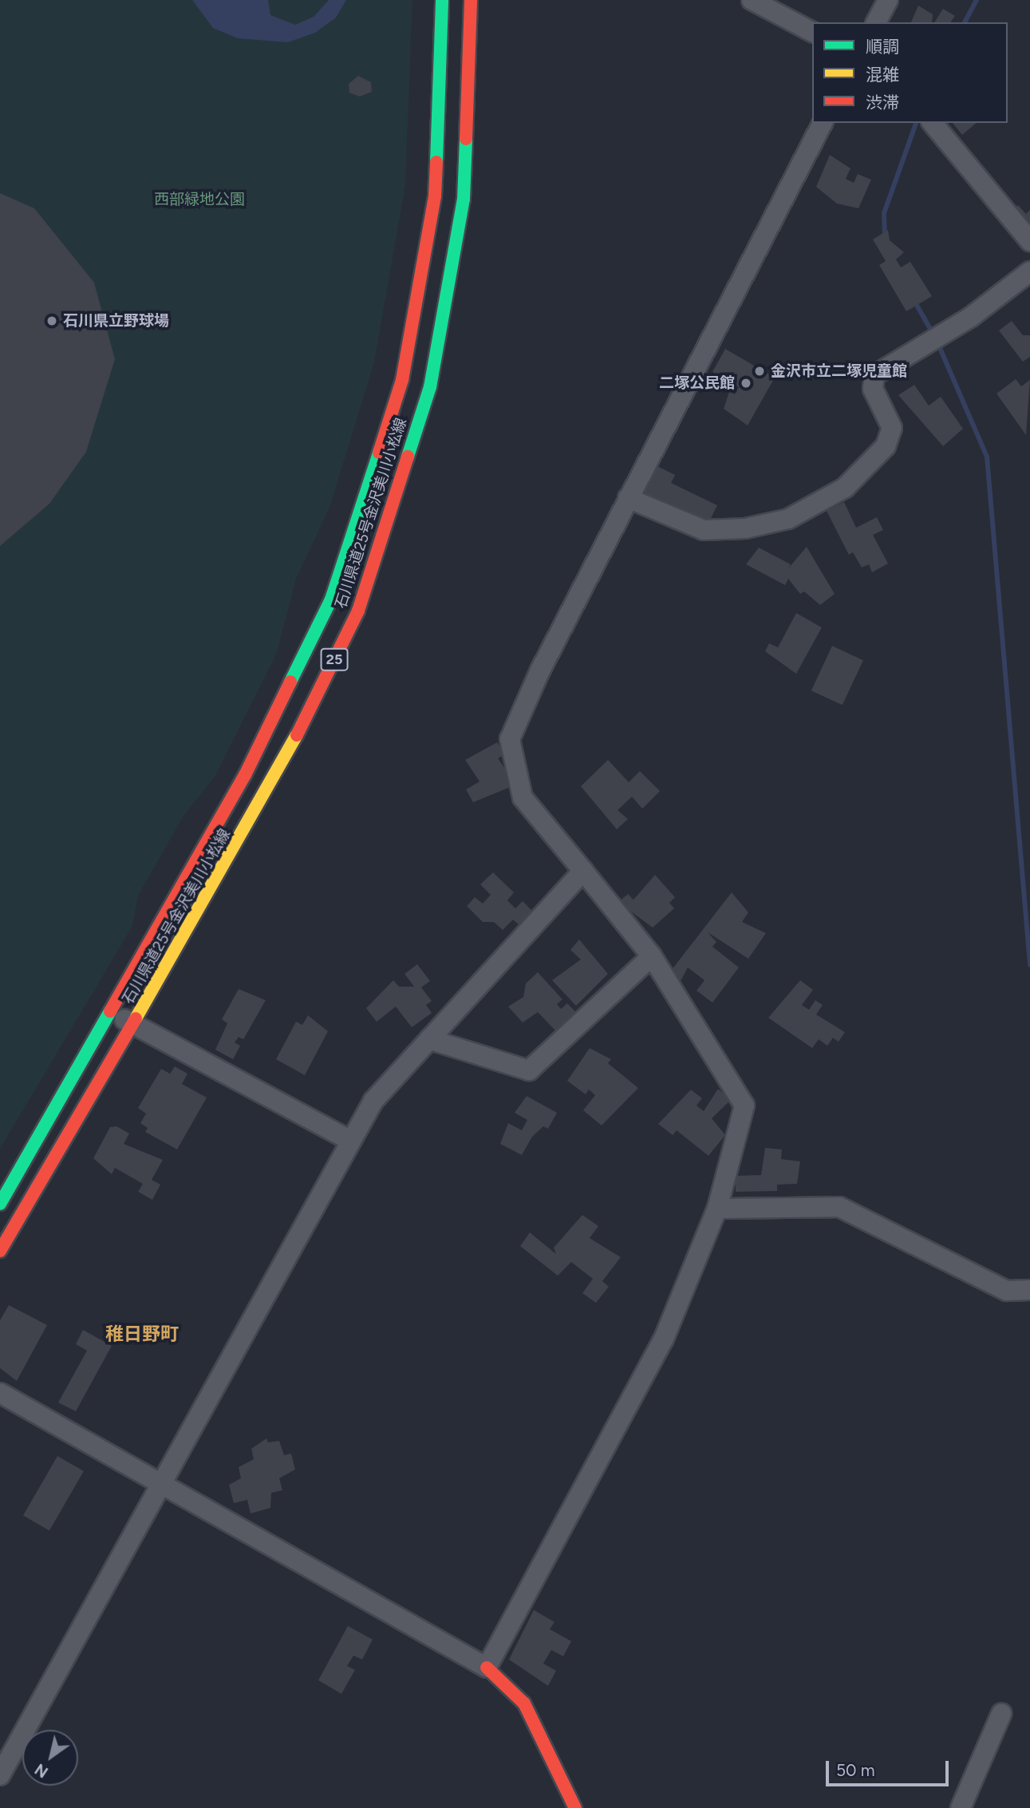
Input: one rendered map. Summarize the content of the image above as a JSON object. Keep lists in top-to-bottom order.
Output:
{
  "streets": {
    "main road": ["石川県道25号金沢美川小松線", "25"]
  },
  "districts": ["稚日野町"],
  "parks": ["西部緑地公園"],
  "places": ["石川県立野球場", "金沢市立二塚児童館", "二塚公民館"],
  "legend": ["順調", "混雑", "渋滞"],
  "scale_bar": "50 m",
  "north": "bottom left"
}
